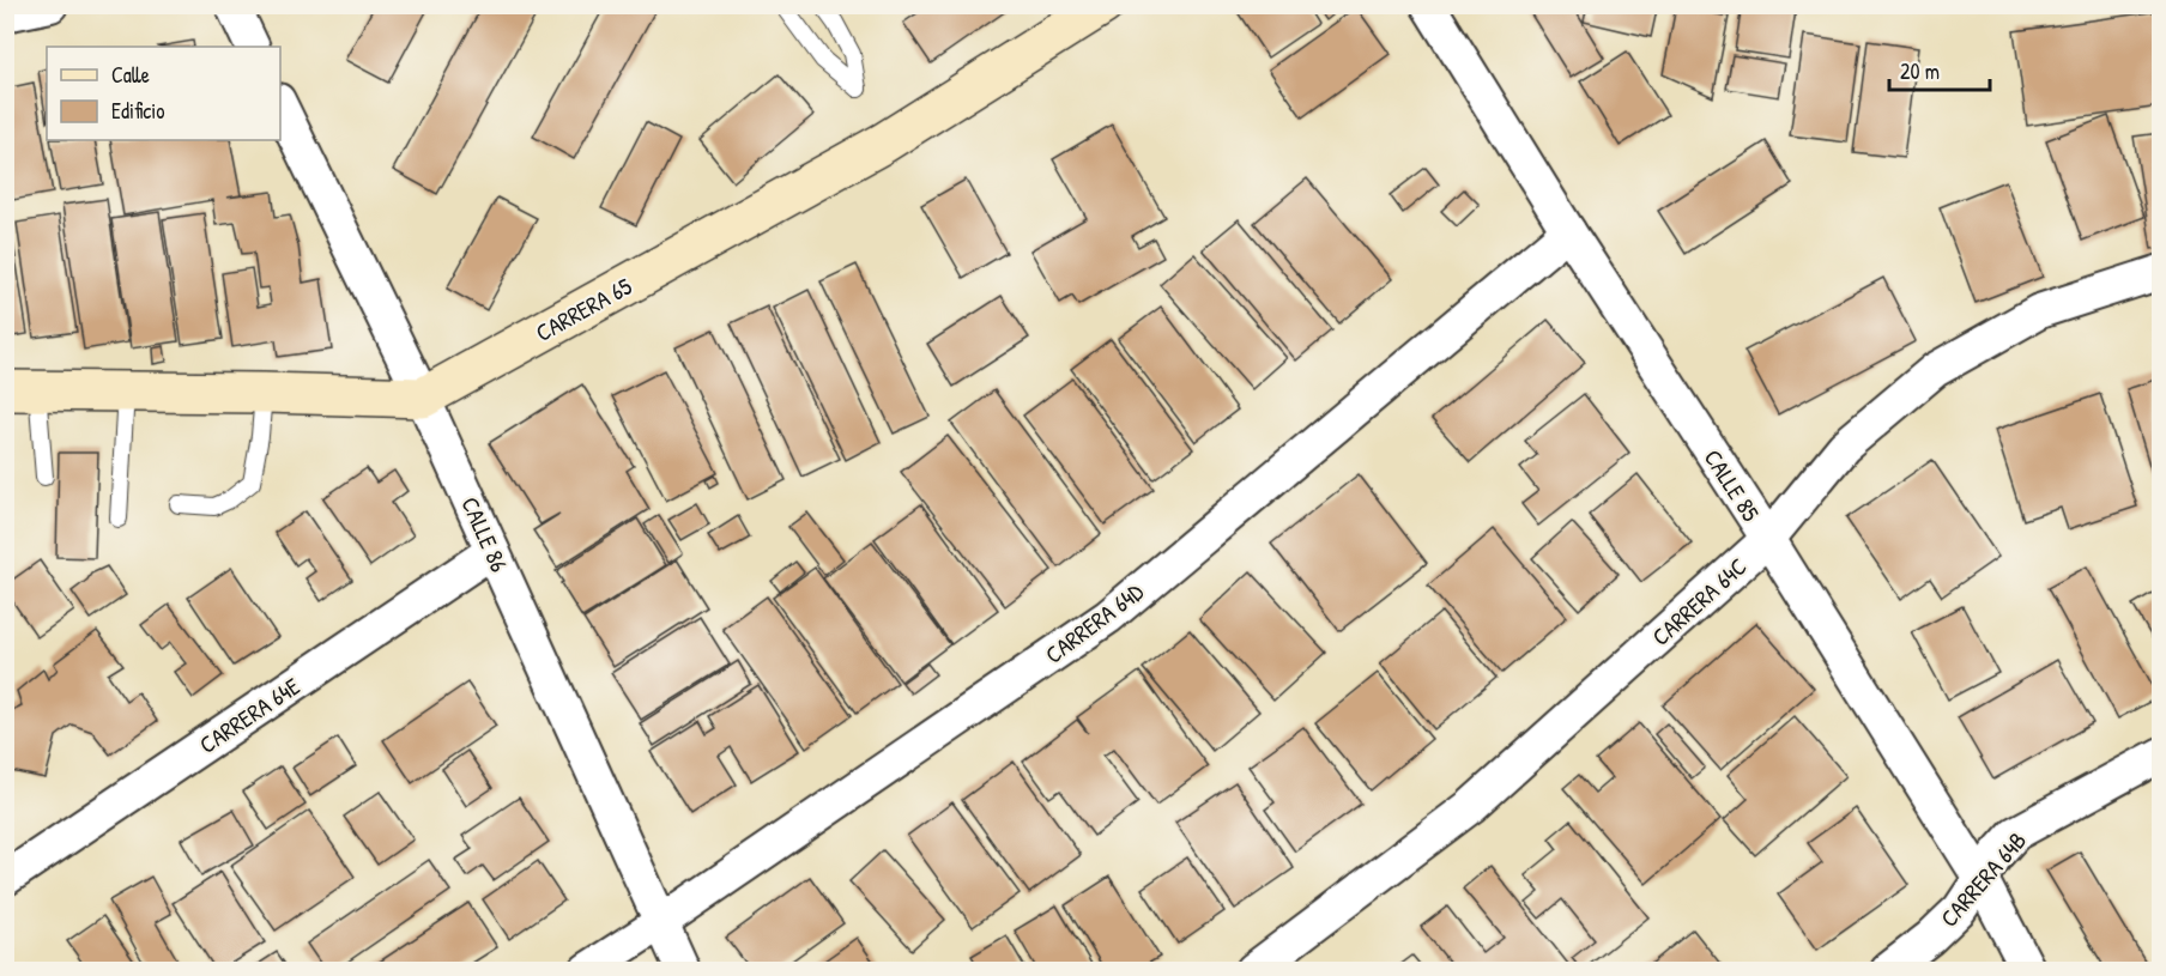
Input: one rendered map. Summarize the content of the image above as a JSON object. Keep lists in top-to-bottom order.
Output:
{
  "streets": {
    "street": [
      "CARRERA 65",
      "CALLE 85",
      "CALLE 86",
      "CARRERA 64C",
      "CARRERA 64D",
      "CARRERA 64E",
      "CARRERA 64B"
    ]
  },
  "crossings": [
    ["CARRERA 65", "CALLE 86"],
    ["CALLE 85", "CARRERA 64C"],
    ["CALLE 85", "CARRERA 64D"],
    ["CALLE 85", "CARRERA 64B"],
    ["CALLE 86", "CARRERA 64D"],
    ["CALLE 86", "CARRERA 64E"]
  ],
  "legend": ["Calle", "Edificio"],
  "scale_bar": "20 m"
}
